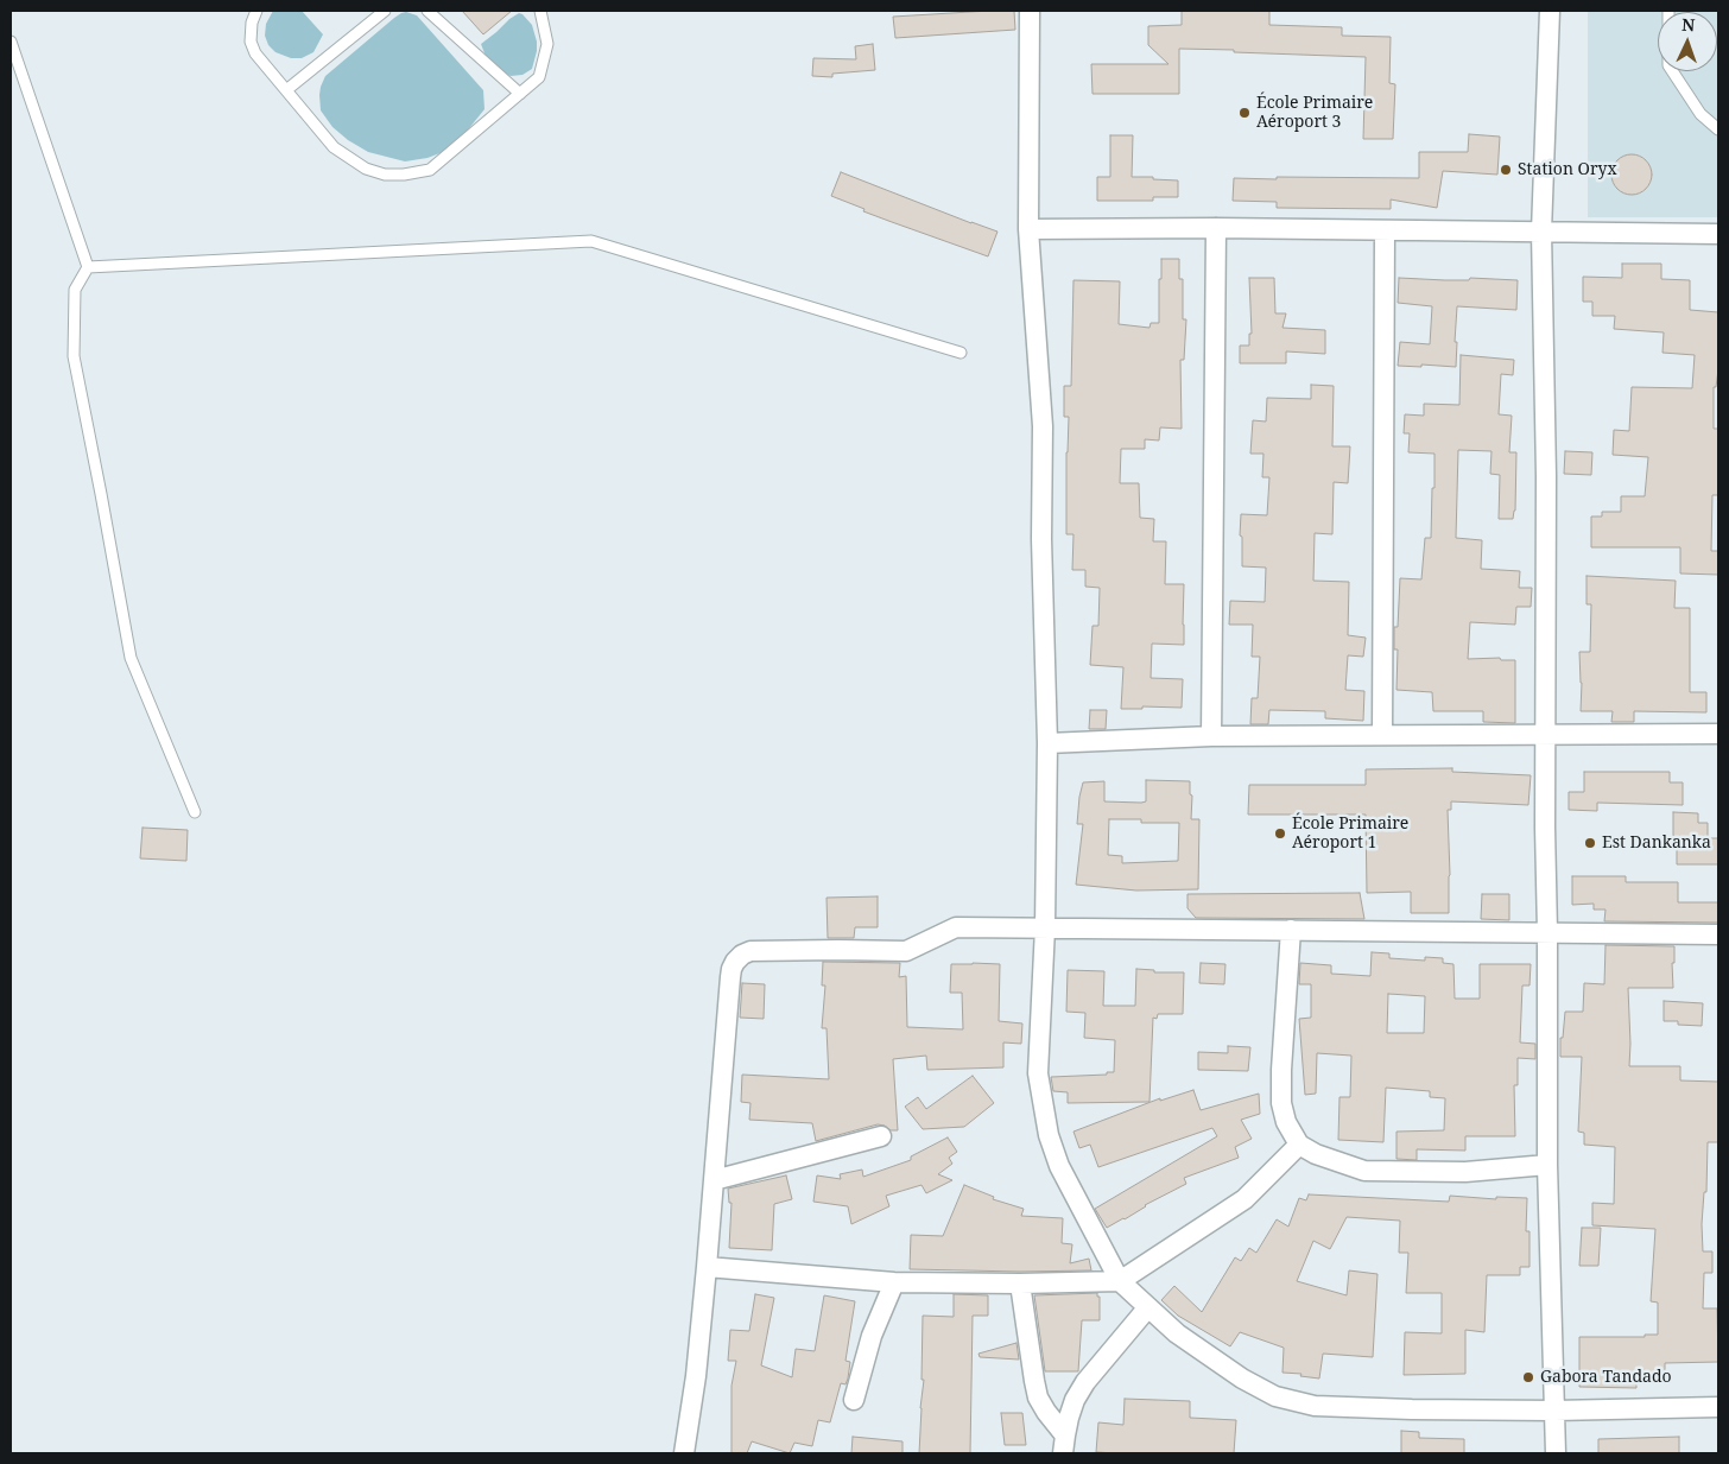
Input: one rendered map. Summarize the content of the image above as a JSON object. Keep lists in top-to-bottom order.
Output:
{
  "places": [
    "École Primaire Aéroport 3",
    "Station Oryx",
    "École Primaire Aéroport 1",
    "Est Dankanka",
    "Gabora Tandado"
  ],
  "north": "top"
}
